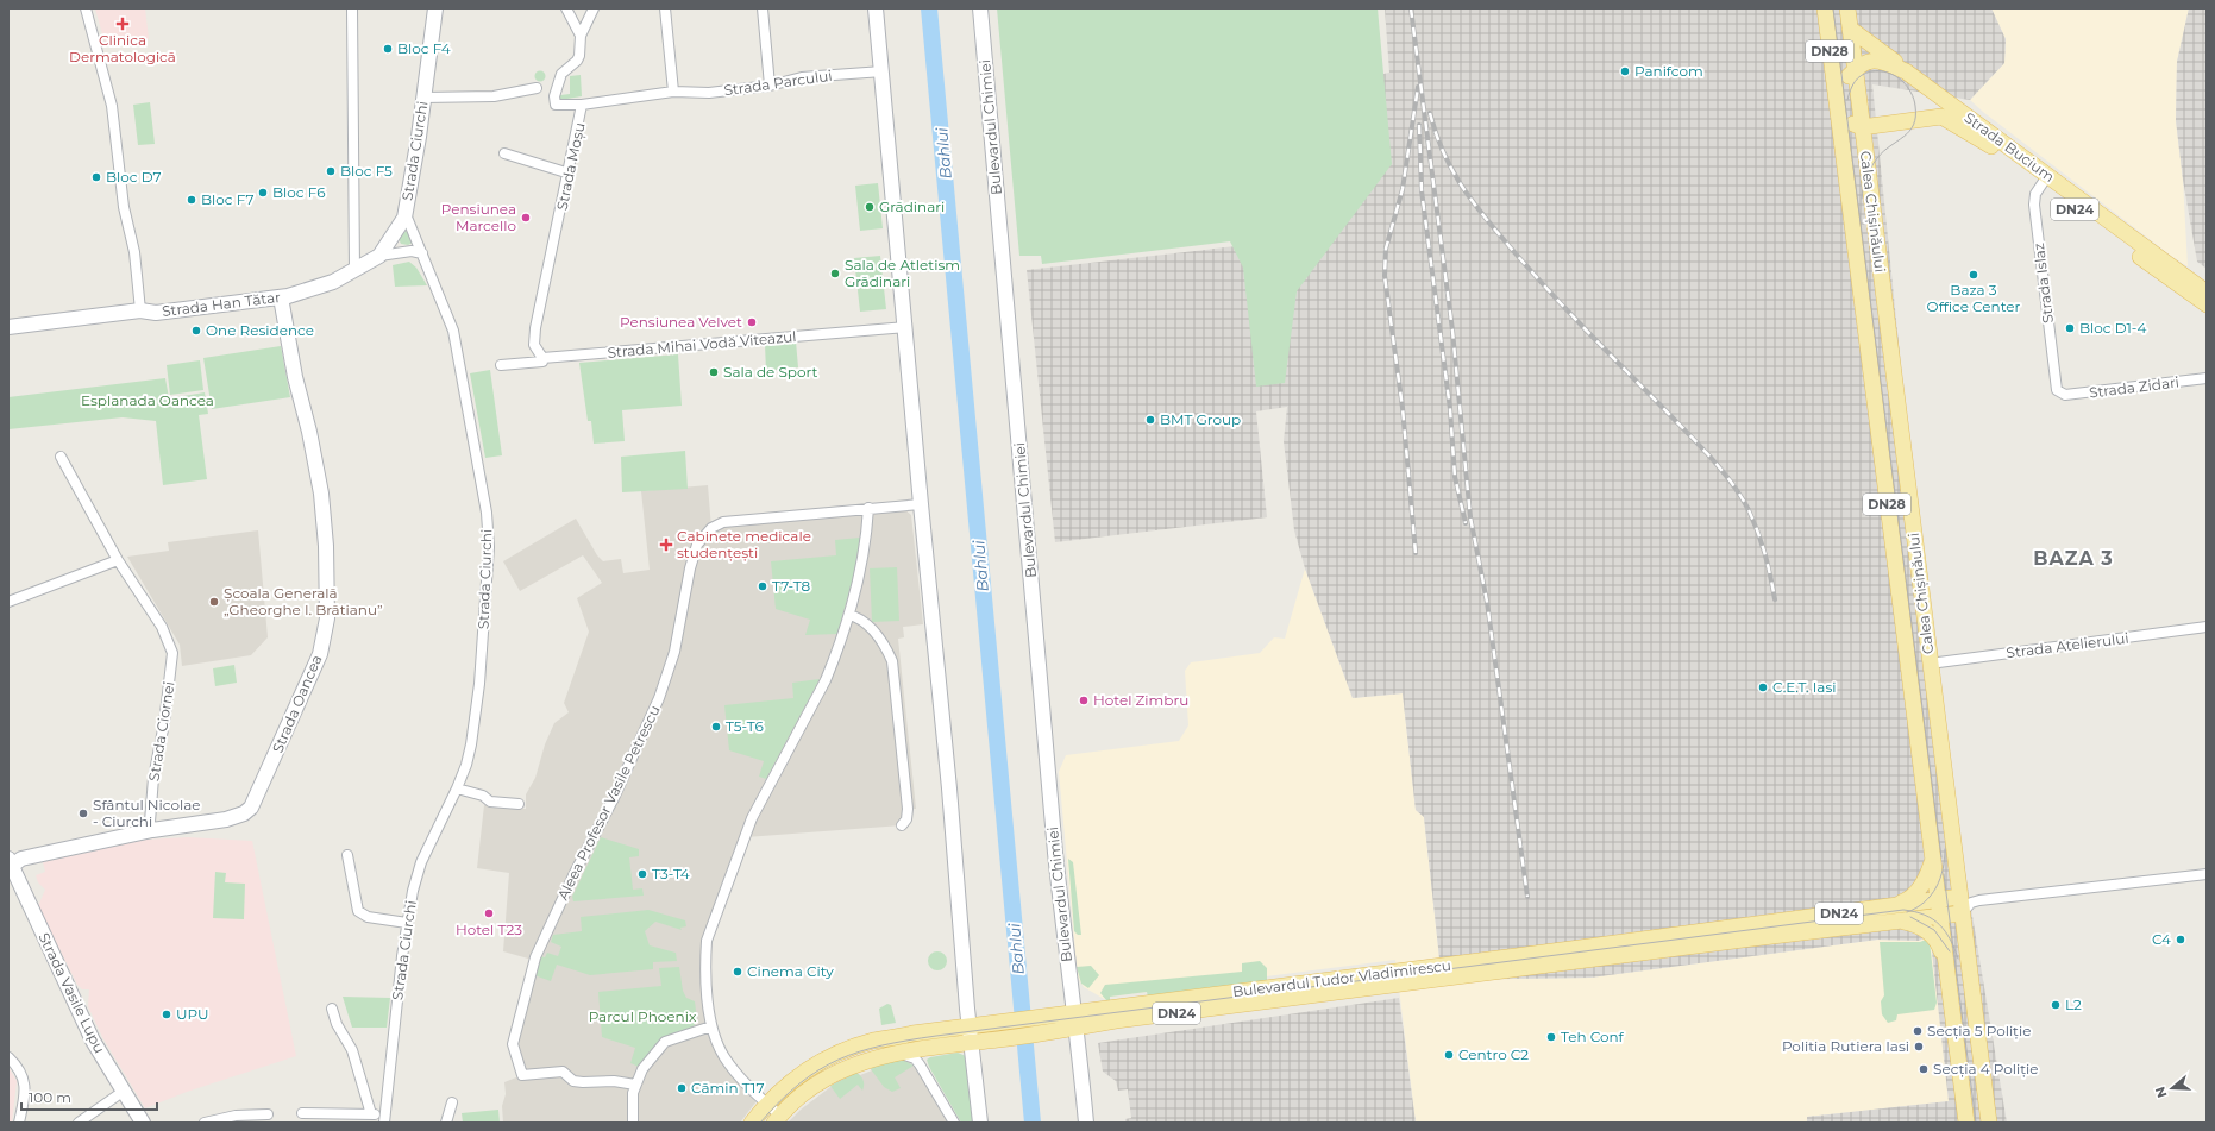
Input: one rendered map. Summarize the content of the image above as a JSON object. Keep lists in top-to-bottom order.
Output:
{
  "streets": {
    "main road": [
      "DN28",
      "Bulevardul Chimiei",
      "Strada Bucium",
      "Strada Ciurchi",
      "DN24",
      "Calea Chișinăului",
      "Strada Han Tătar",
      "Strada Oancea",
      "Bulevardul Tudor Vladimirescu",
      "Strada Vasile Lupu"
    ],
    "street": [
      "Strada Parcului",
      "Strada Moșu",
      "Strada Islaz",
      "Strada Mihai Vodă Viteazul",
      "Strada Zidari",
      "Strada Atelierului",
      "Strada Ciornei",
      "Aleea Profesor Vasile Petrescu"
    ]
  },
  "crossings": [
    ["Strada Parcului", "Strada Moșu"],
    ["Bulevardul Chimiei", "Bulevardul Tudor Vladimirescu"],
    ["Strada Bucium", "DN24"],
    ["Strada Bucium", "Calea Chișinăului"],
    ["Strada Bucium", "Strada Islaz"],
    ["Strada Ciurchi", "Strada Han Tătar"],
    ["Strada Moșu", "Strada Mihai Vodă Viteazul"],
    ["DN24", "Calea Chișinăului"],
    ["Calea Chișinăului", "Strada Atelierului"],
    ["Calea Chișinăului", "Bulevardul Tudor Vladimirescu"],
    ["Strada Islaz", "Strada Zidari"],
    ["Strada Han Tătar", "Strada Oancea"],
    ["Strada Oancea", "Strada Ciornei"]
  ],
  "districts": ["BAZA 3"],
  "water": ["Bahlui"],
  "parks": ["Esplanada Oancea", "Parcul Phoenix"],
  "places": {
    "health": ["Clinica Dermatologică", "Cabinete medicale studențești"],
    "other": [
      "Bloc F4",
      "Panifcom",
      "Bloc F5",
      "Bloc D7",
      "Bloc F6",
      "Bloc F7",
      "Grădinari",
      "Pensiunea Marcello",
      "Sala de Atletism Grădinari",
      "Baza 3 Office Center",
      "Pensiunea Velvet",
      "Bloc D1-4",
      "One Residence",
      "Sala de Sport",
      "BMT Group",
      "T7-T8",
      "Școala Generală „Gheorghe I. Brătianu”",
      "C.E.T. Iasi",
      "Hotel Zimbru",
      "T5-T6",
      "Sfântul Nicolae - Ciurchi",
      "T3-T4",
      "Hotel T23",
      "C4",
      "Cinema City",
      "L2",
      "UPU",
      "Secția 5 Poliție",
      "Teh Conf",
      "Politia Rutiera Iasi",
      "Centro C2",
      "Secția 4 Poliție",
      "Cămin T17"
    ]
  },
  "scale_bar": "100 m",
  "north": "left"
}
